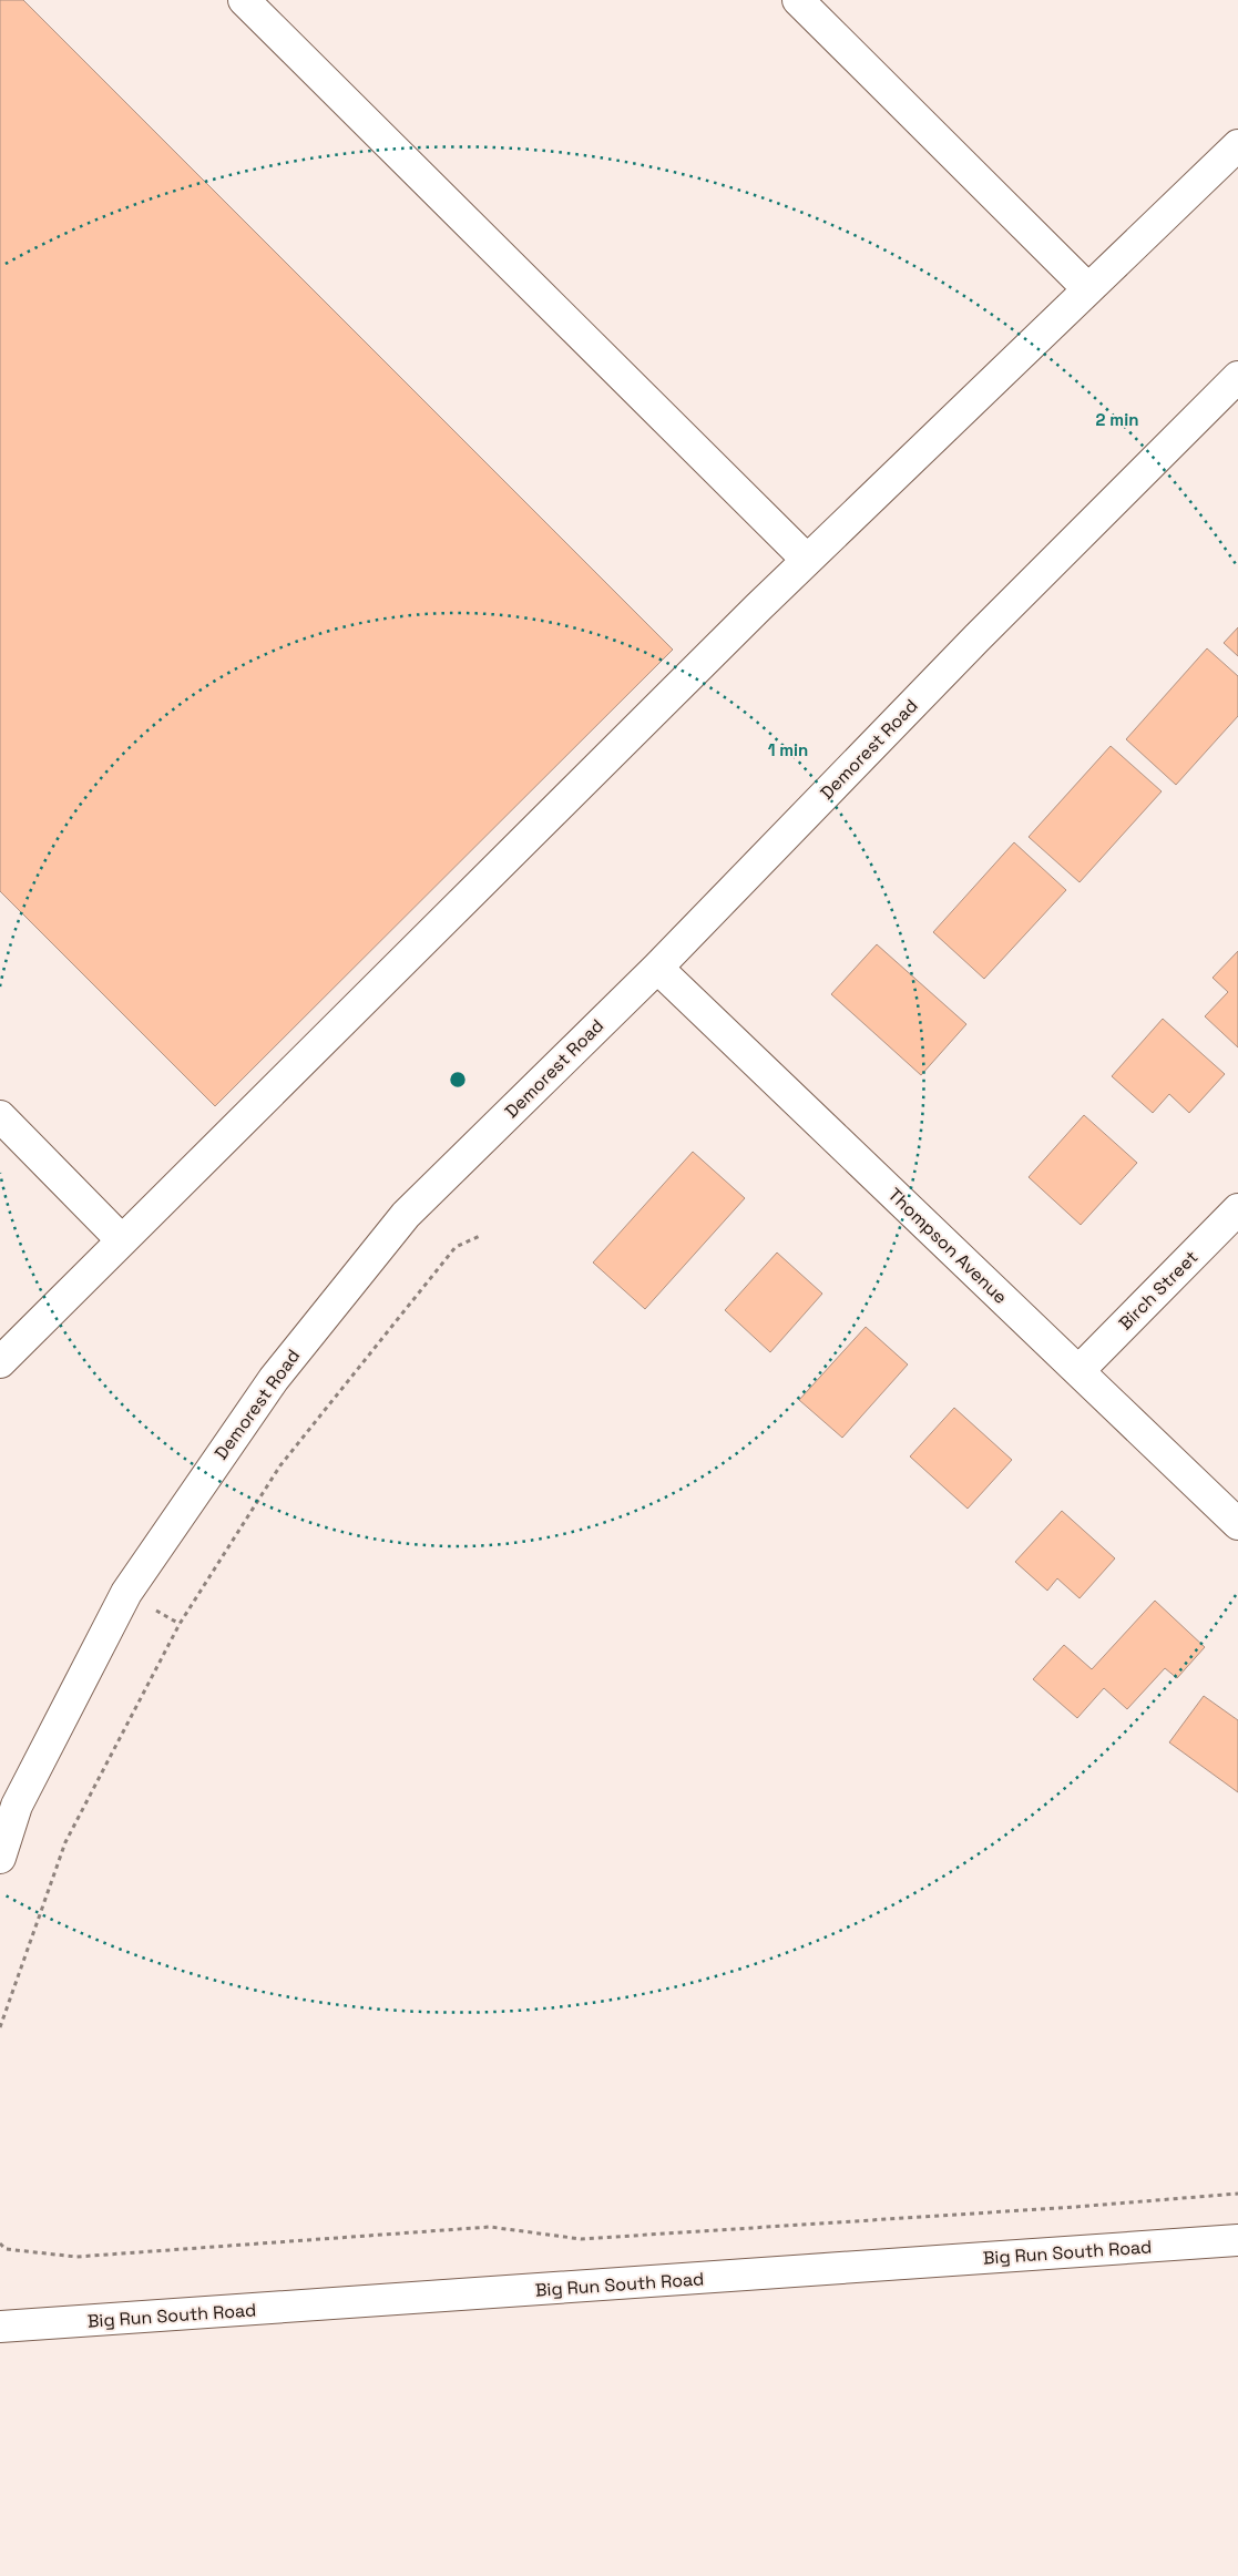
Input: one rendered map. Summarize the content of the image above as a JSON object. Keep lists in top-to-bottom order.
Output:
{
  "streets": {
    "street": [
      "Demorest Road",
      "Thompson Avenue",
      "Birch Street",
      "Big Run South Road"
    ]
  },
  "crossings": [
    ["Demorest Road", "Thompson Avenue"],
    ["Thompson Avenue", "Birch Street"]
  ],
  "rings": ["2 min", "1 min"]
}
